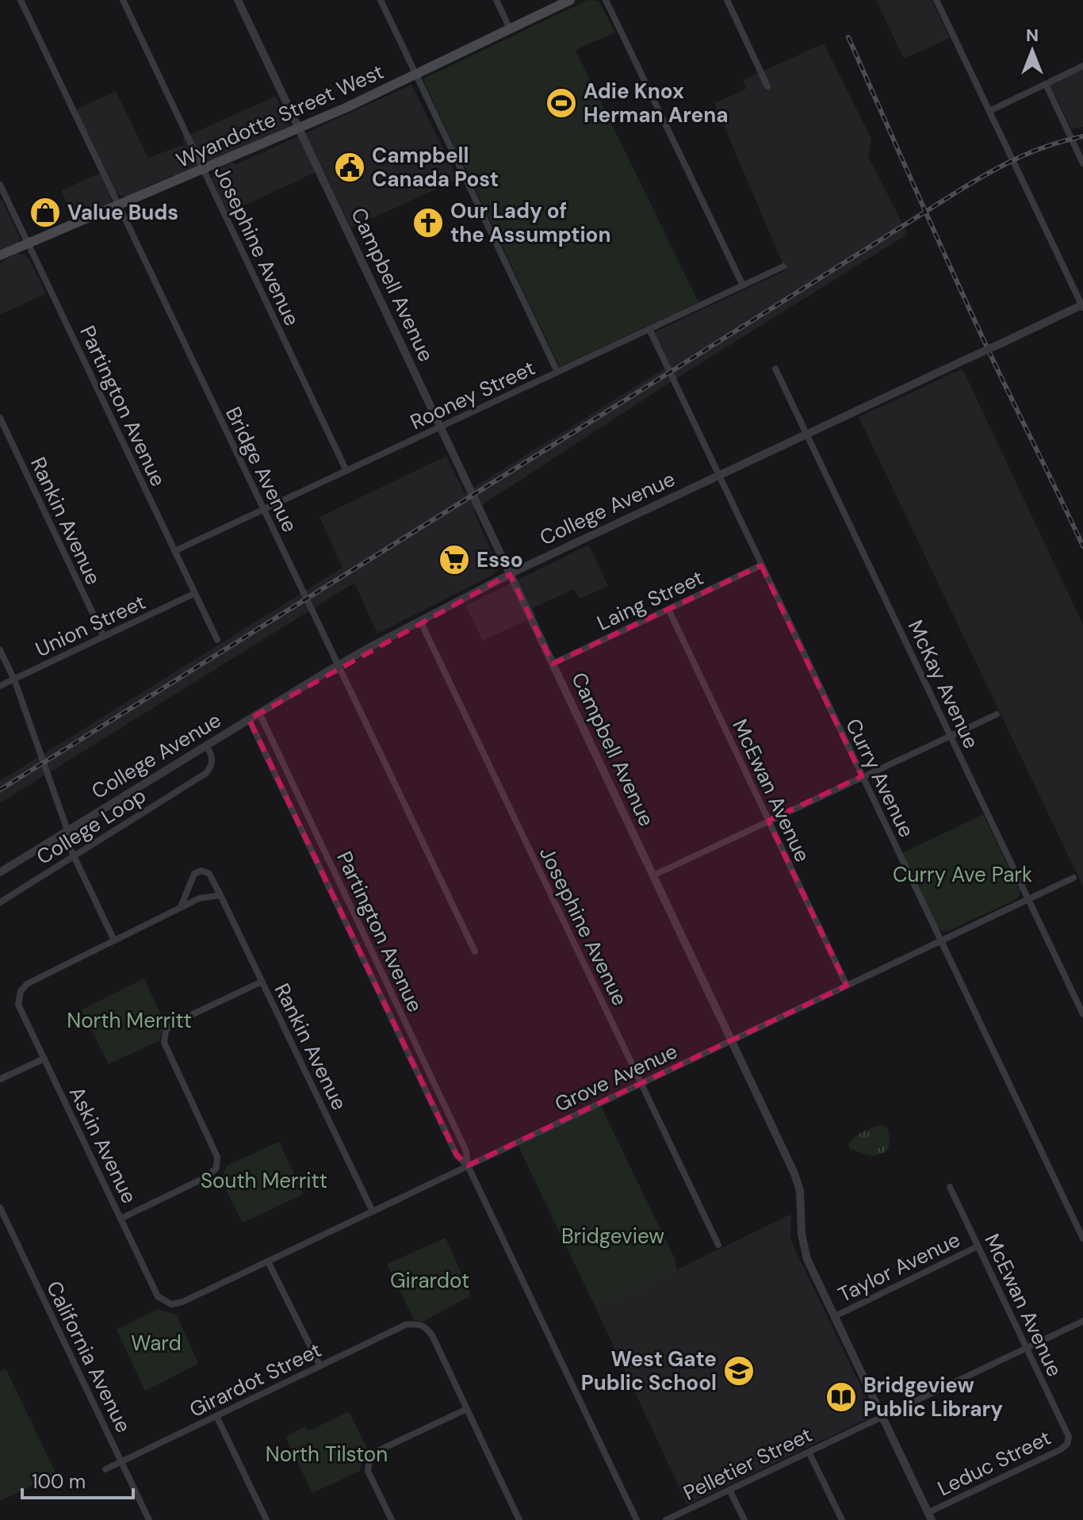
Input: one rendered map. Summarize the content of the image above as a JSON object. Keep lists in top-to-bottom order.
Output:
{
  "streets": {
    "main road": ["Wyandotte Street West"],
    "street": [
      "Josephine Avenue",
      "Campbell Avenue",
      "Rooney Street",
      "Partington Avenue",
      "Bridge Avenue",
      "College Avenue",
      "Rankin Avenue",
      "Laing Street",
      "Union Street",
      "McKay Avenue",
      "Curry Avenue",
      "McEwan Avenue",
      "College Loop",
      "Grove Avenue",
      "Askin Avenue",
      "Taylor Avenue",
      "California Avenue",
      "Girardot Street",
      "Leduc Street",
      "Pelletier Street"
    ]
  },
  "crossings": [
    ["Wyandotte Street West", "Josephine Avenue"],
    ["Wyandotte Street West", "Campbell Avenue"],
    ["Wyandotte Street West", "Partington Avenue"],
    ["Wyandotte Street West", "Bridge Avenue"],
    ["Josephine Avenue", "Rooney Street"],
    ["Josephine Avenue", "College Avenue"],
    ["Josephine Avenue", "Grove Avenue"],
    ["Campbell Avenue", "Rooney Street"],
    ["Campbell Avenue", "College Avenue"],
    ["Campbell Avenue", "Laing Street"],
    ["Campbell Avenue", "Grove Avenue"],
    ["Campbell Avenue", "Taylor Avenue"],
    ["Campbell Avenue", "Leduc Street"],
    ["Campbell Avenue", "Pelletier Street"],
    ["Rooney Street", "Partington Avenue"],
    ["Rooney Street", "Bridge Avenue"],
    ["Rooney Street", "Curry Avenue"],
    ["Partington Avenue", "College Avenue"],
    ["Partington Avenue", "Union Street"],
    ["Partington Avenue", "Grove Avenue"],
    ["Bridge Avenue", "College Avenue"],
    ["College Avenue", "McKay Avenue"],
    ["College Avenue", "Curry Avenue"],
    ["College Avenue", "College Loop"],
    ["Rankin Avenue", "Union Street"],
    ["Rankin Avenue", "Grove Avenue"],
    ["Laing Street", "Curry Avenue"],
    ["Laing Street", "McEwan Avenue"],
    ["McKay Avenue", "Grove Avenue"],
    ["Curry Avenue", "Grove Avenue"],
    ["McEwan Avenue", "Grove Avenue"],
    ["McEwan Avenue", "Taylor Avenue"],
    ["McEwan Avenue", "Leduc Street"],
    ["McEwan Avenue", "Pelletier Street"],
    ["Grove Avenue", "Askin Avenue"],
    ["California Avenue", "Girardot Street"]
  ],
  "parks": [
    "Curry Ave Park",
    "North Merritt",
    "South Merritt",
    "Bridgeview",
    "Girardot",
    "Ward",
    "North Tilston"
  ],
  "places": {
    "sports": ["Adie Knox Herman Arena"],
    "public building": ["Campbell Canada Post"],
    "shop": ["Value Buds"],
    "church": ["Our Lady of the Assumption"],
    "supermarket": ["Esso"],
    "school or university": ["West Gate Public School"],
    "library": ["Bridgeview Public Library"]
  },
  "scale_bar": "100 m",
  "north": "top"
}
